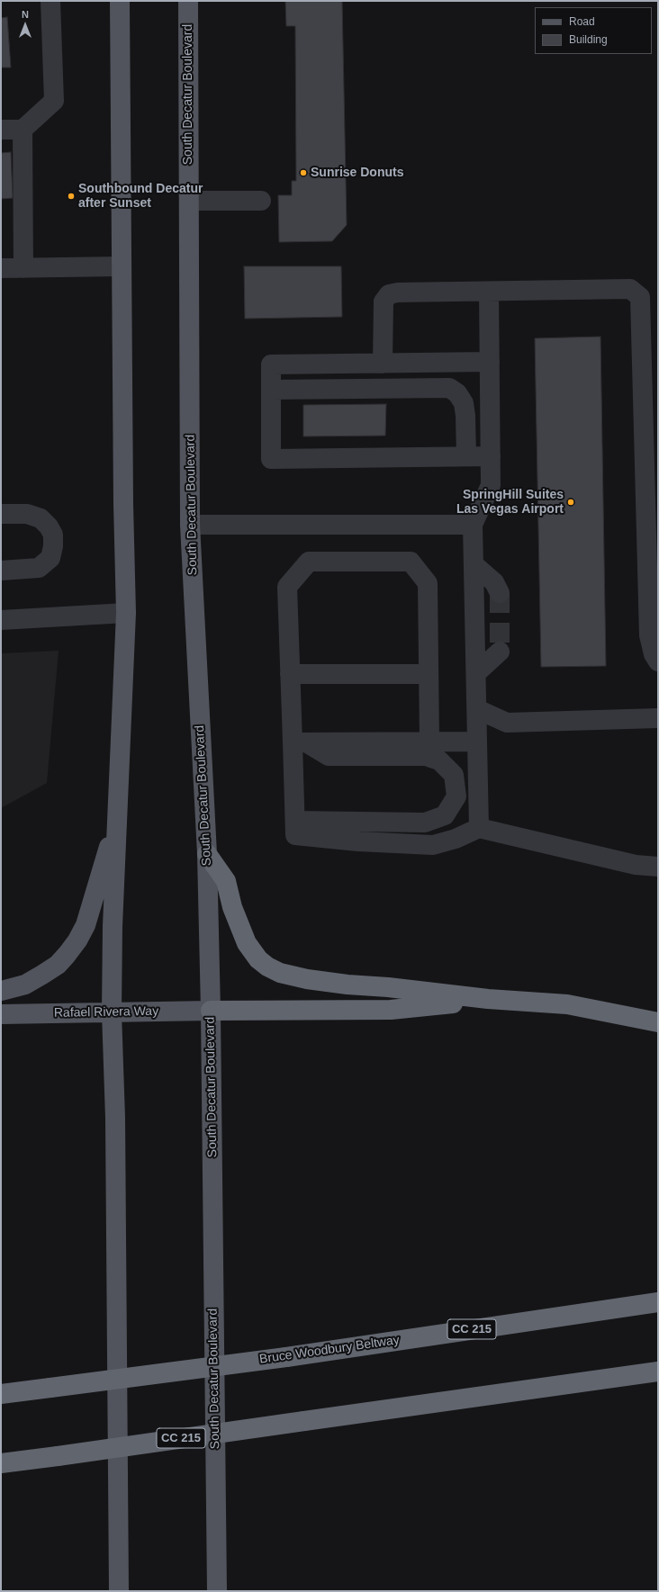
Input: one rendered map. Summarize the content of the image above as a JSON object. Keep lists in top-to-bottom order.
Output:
{
  "streets": {
    "highway": ["CC 215", "Bruce Woodbury Beltway"],
    "main road": ["South Decatur Boulevard", "Rafael Rivera Way"]
  },
  "crossings": [
    ["South Decatur Boulevard", "Rafael Rivera Way"]
  ],
  "places": ["Sunrise Donuts", "Southbound Decatur after Sunset", "SpringHill Suites Las Vegas Airport"],
  "legend": ["Road", "Building"],
  "north": "top"
}
